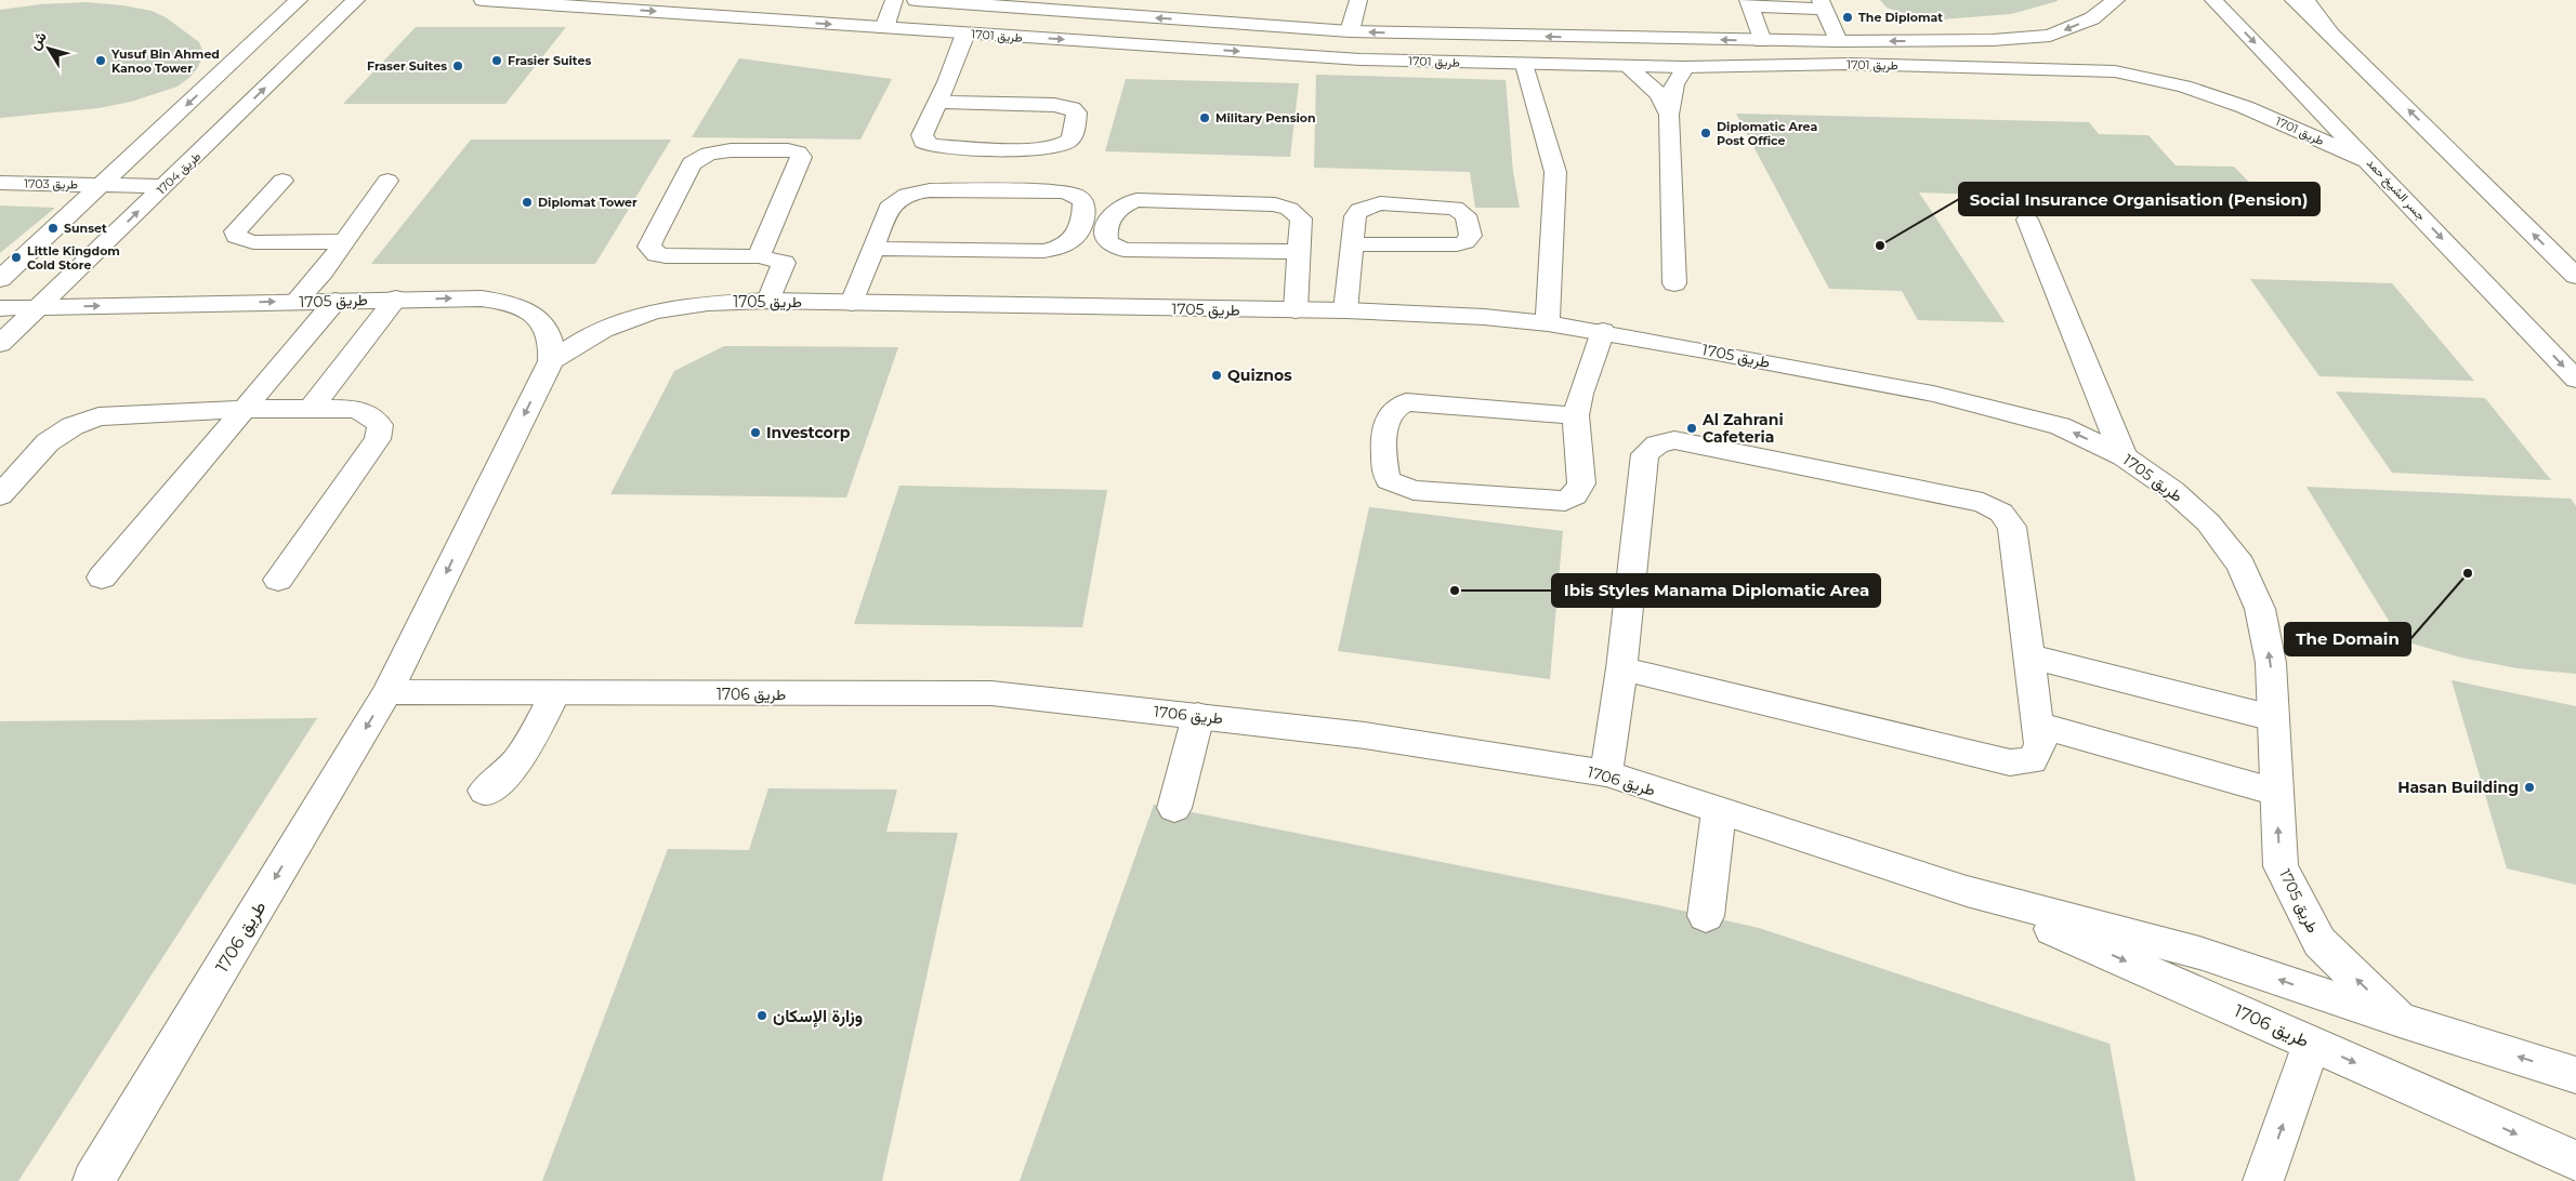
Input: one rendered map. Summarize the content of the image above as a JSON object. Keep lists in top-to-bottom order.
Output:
{
  "streets": {
    "street": [
      "طريق 1701",
      "طريق 1704",
      "طريق 1703",
      "جسر الشيخ حمد",
      "طريق 1705",
      "طريق 1706"
    ]
  },
  "crossings": [
    ["طريق 1701", "جسر الشيخ حمد"],
    ["طريق 1704", "طريق 1703"],
    ["طريق 1704", "طريق 1705"],
    ["طريق 1705", "طريق 1706"]
  ],
  "places": [
    "The Diplomat",
    "Yusuf Bin Ahmed Kanoo Tower",
    "Frasier Suites",
    "Fraser Suites",
    "Military Pension",
    "Diplomatic Area Post Office",
    "Diplomat Tower",
    "Sunset",
    "Social Insurance Organisation (Pension)",
    "Little Kingdom Cold Store",
    "Quiznos",
    "Al Zahrani Cafeteria",
    "Investcorp",
    "The Domain",
    "Ibis Styles Manama Diplomatic Area",
    "Hasan Building",
    "وزارة الإسكان"
  ],
  "north": "top left"
}
